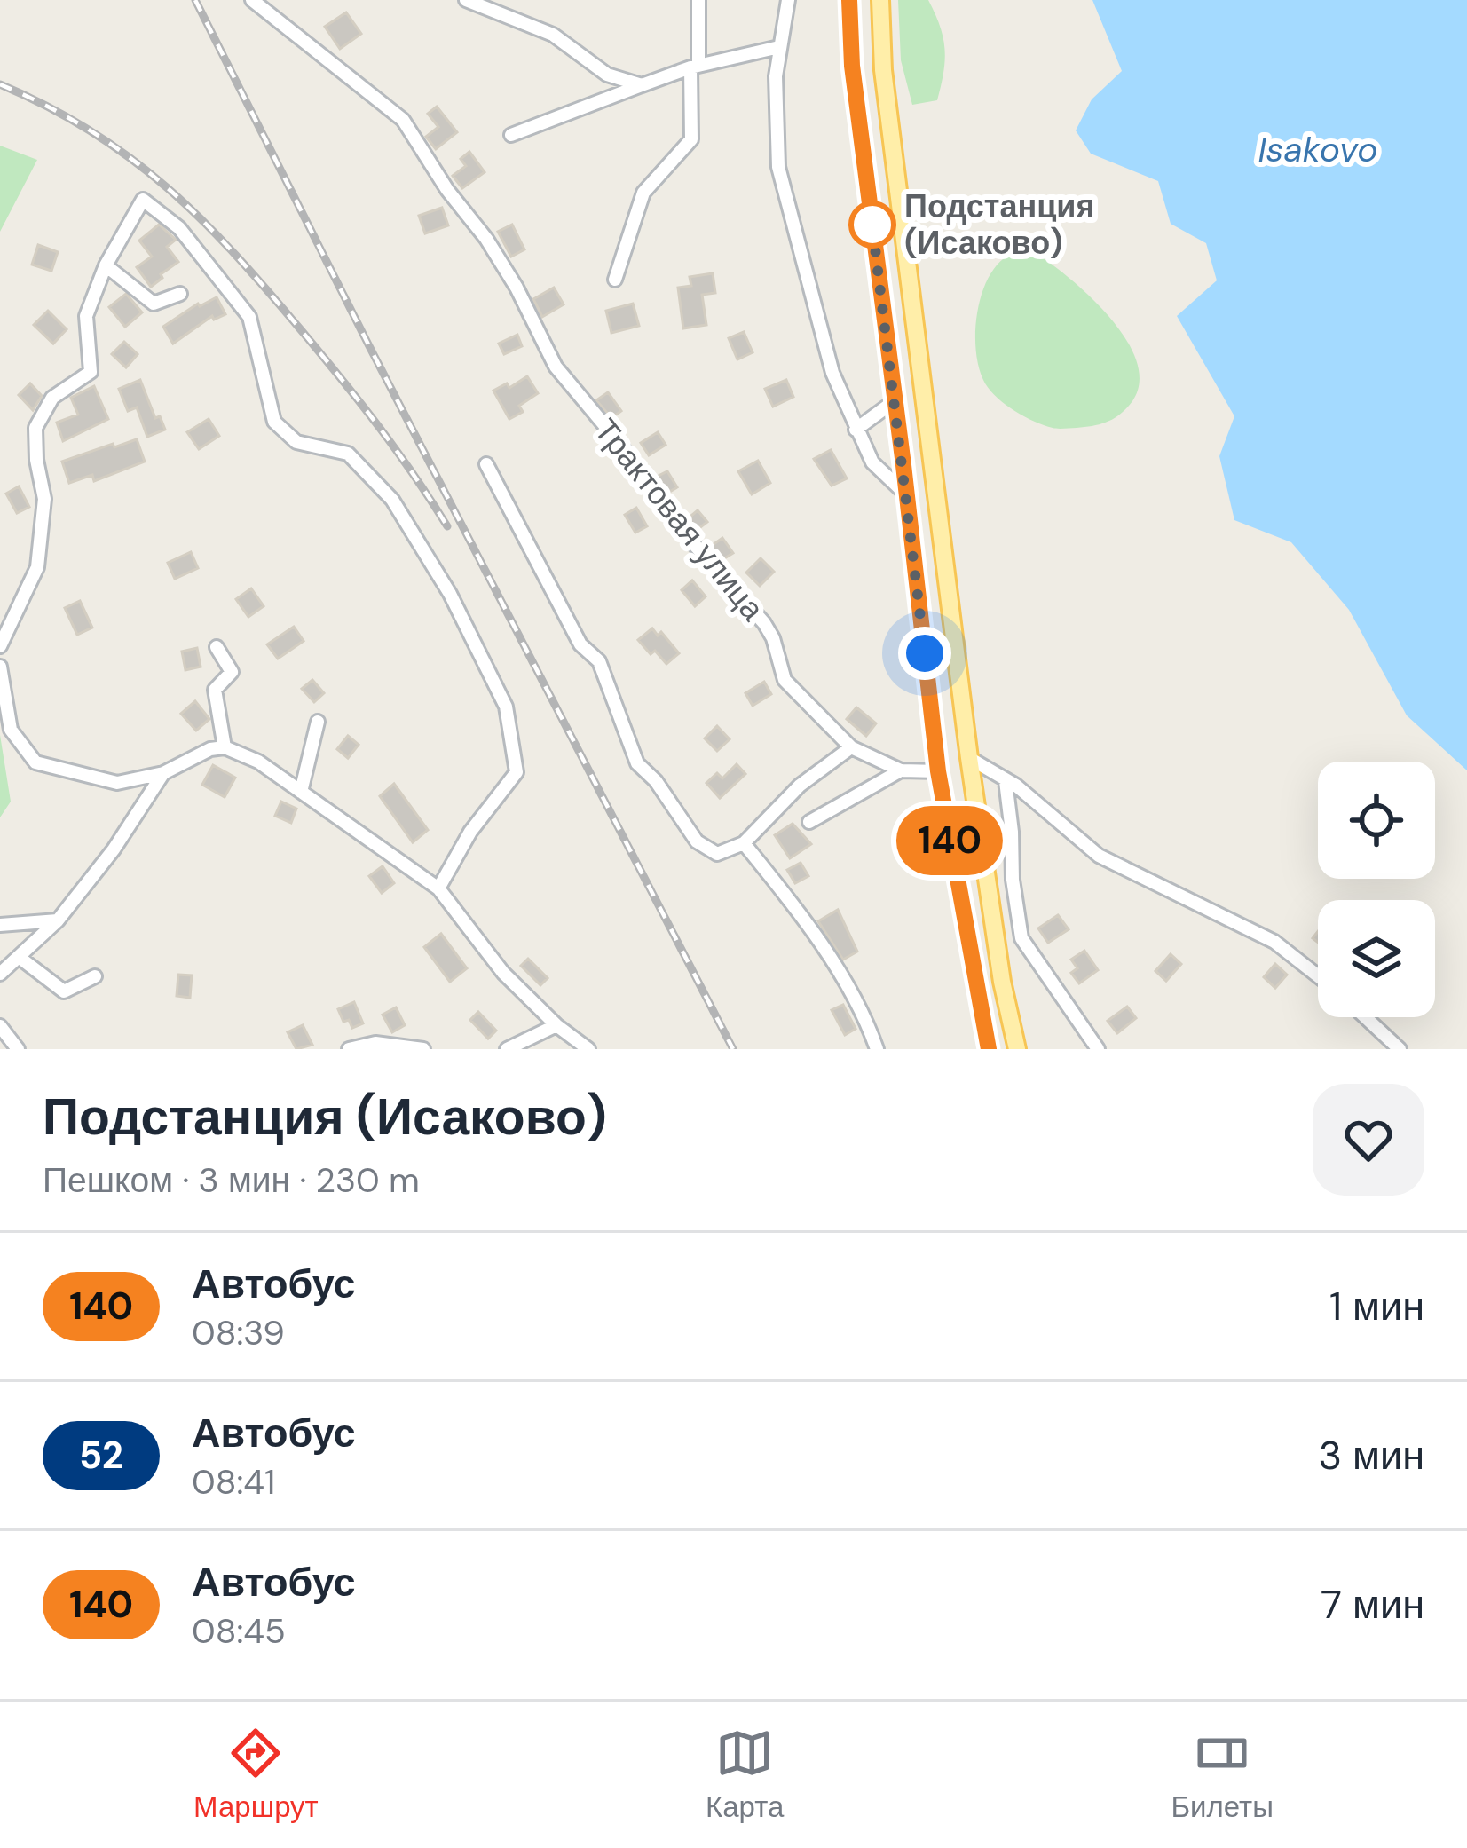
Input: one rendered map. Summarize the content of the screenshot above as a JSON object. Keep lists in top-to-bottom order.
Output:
{
  "streets": {
    "street": ["Трактовая улица"]
  },
  "water": ["Isakovo"],
  "places": ["Подстанция (Исаково)"],
  "lines": ["bus line 140"],
  "page": {
    "on_map": "140",
    "heading": ["Подстанция (Исаково)", "Пешком · 3 мин · 230 m"],
    "list": [
      {
        "mark": "140",
        "name": "Автобус",
        "note": "08:39",
        "value": "1 мин"
      },
      {
        "mark": "52",
        "name": "Автобус",
        "note": "08:41",
        "value": "3 мин"
      },
      {
        "mark": "140",
        "name": "Автобус",
        "note": "08:45",
        "value": "7 мин"
      }
    ],
    "tabs": ["Маршрут", "Карта", "Билеты"]
  }
}
